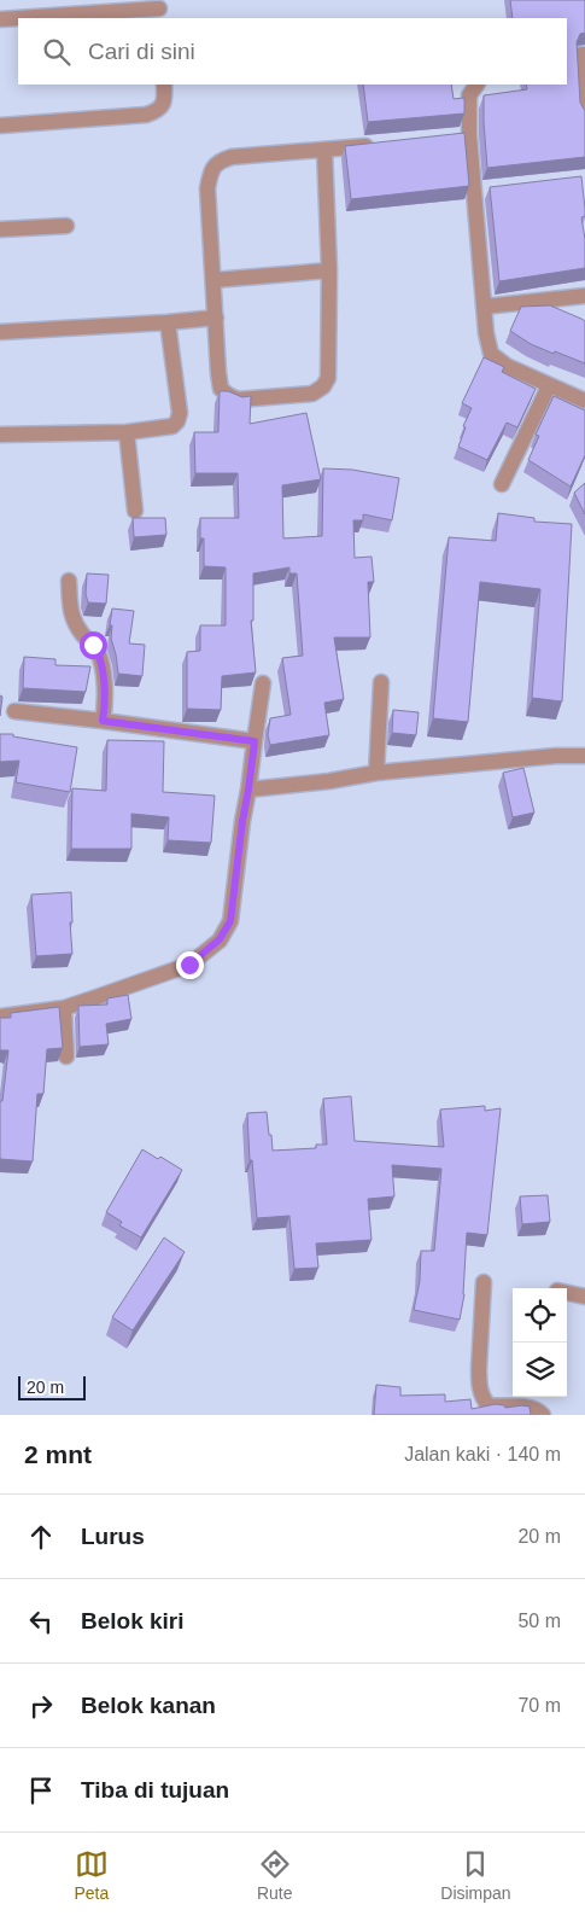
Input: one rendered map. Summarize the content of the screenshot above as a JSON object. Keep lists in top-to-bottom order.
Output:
{
  "scale_bar": "20 m",
  "page": {
    "search": "Cari di sini",
    "scale": "20 m",
    "heading": ["2 mnt", "Jalan kaki · 140 m"],
    "list": [
      ["Lurus", "20 m"],
      ["Belok kiri", "50 m"],
      ["Belok kanan", "70 m"],
      "Tiba di tujuan"
    ],
    "nav": ["Peta", "Rute", "Disimpan"]
  }
}
